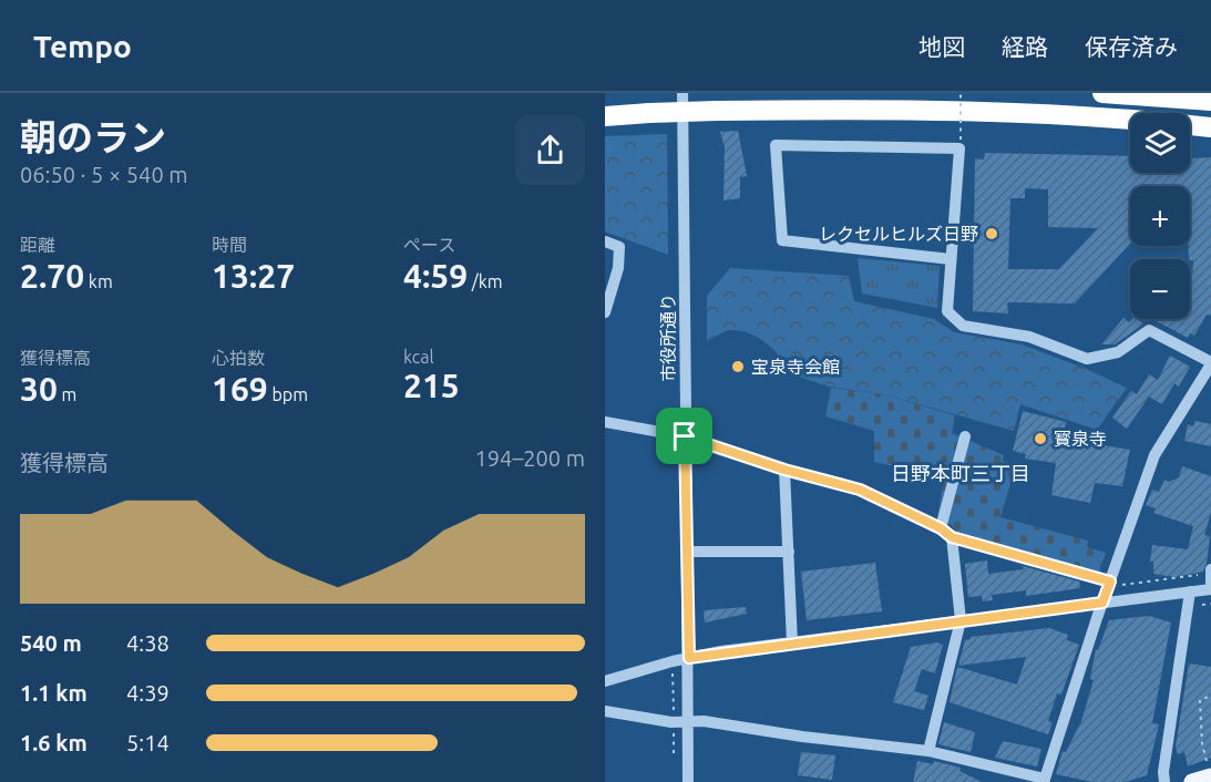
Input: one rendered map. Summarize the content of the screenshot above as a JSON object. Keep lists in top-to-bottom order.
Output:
{
  "streets": {
    "street": ["市役所通り"]
  },
  "districts": ["日野本町三丁目"],
  "places": ["レクセルヒルズ日野", "宝泉寺会館", "寳泉寺"],
  "page": {
    "header": "Tempo",
    "nav": ["地図", "経路", "保存済み"],
    "heading": ["朝のラン", "06:50 · 5 × 540 m"],
    "map_buttons": ["+", "−"],
    "stats": [
      ["距離", "2.70 km"],
      ["時間", "13:27"],
      ["ペース", "4:59 /km"],
      ["獲得標高", "30 m"],
      ["心拍数", "169 bpm"],
      ["kcal", "215"]
    ],
    "chart": ["獲得標高", "194–200 m"],
    "list": [
      {
        "name": "540 m",
        "note": "4:38"
      },
      {
        "name": "1.1 km",
        "note": "4:39"
      },
      {
        "name": "1.6 km",
        "note": "5:14"
      }
    ]
  }
}
